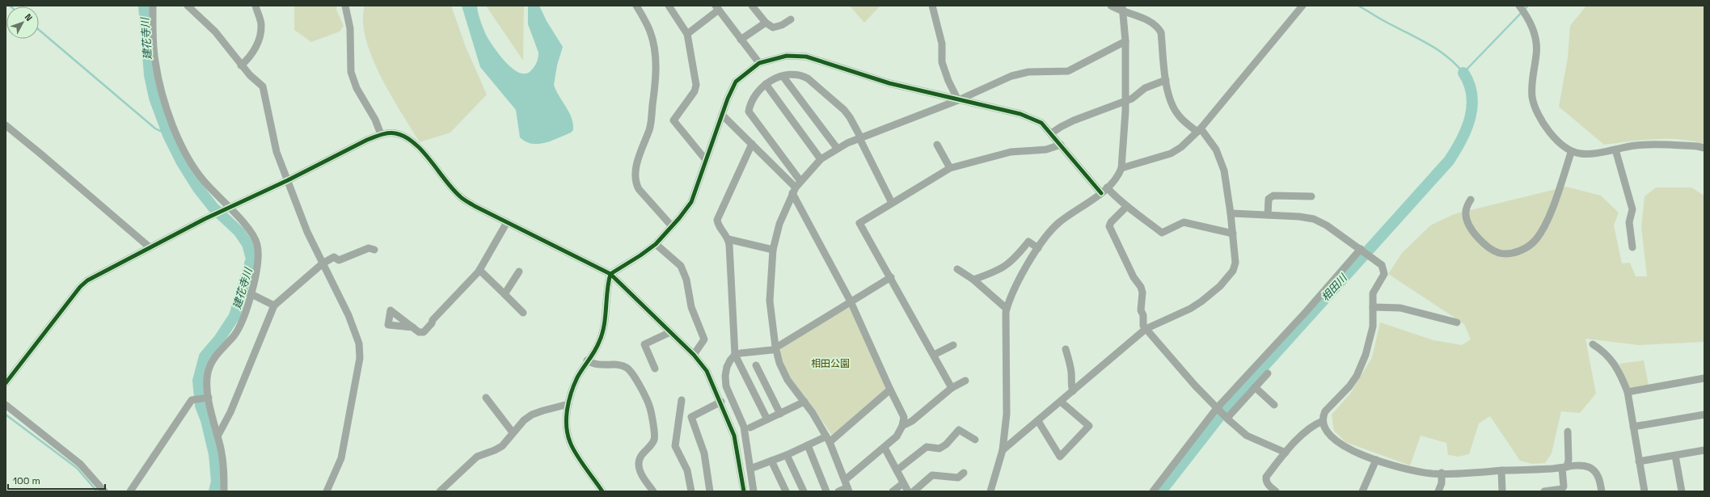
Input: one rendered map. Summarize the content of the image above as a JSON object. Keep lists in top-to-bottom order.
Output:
{
  "water": ["建花寺川", "相田川"],
  "parks": ["相田公園"],
  "scale_bar": "100 m",
  "north": "top right"
}
